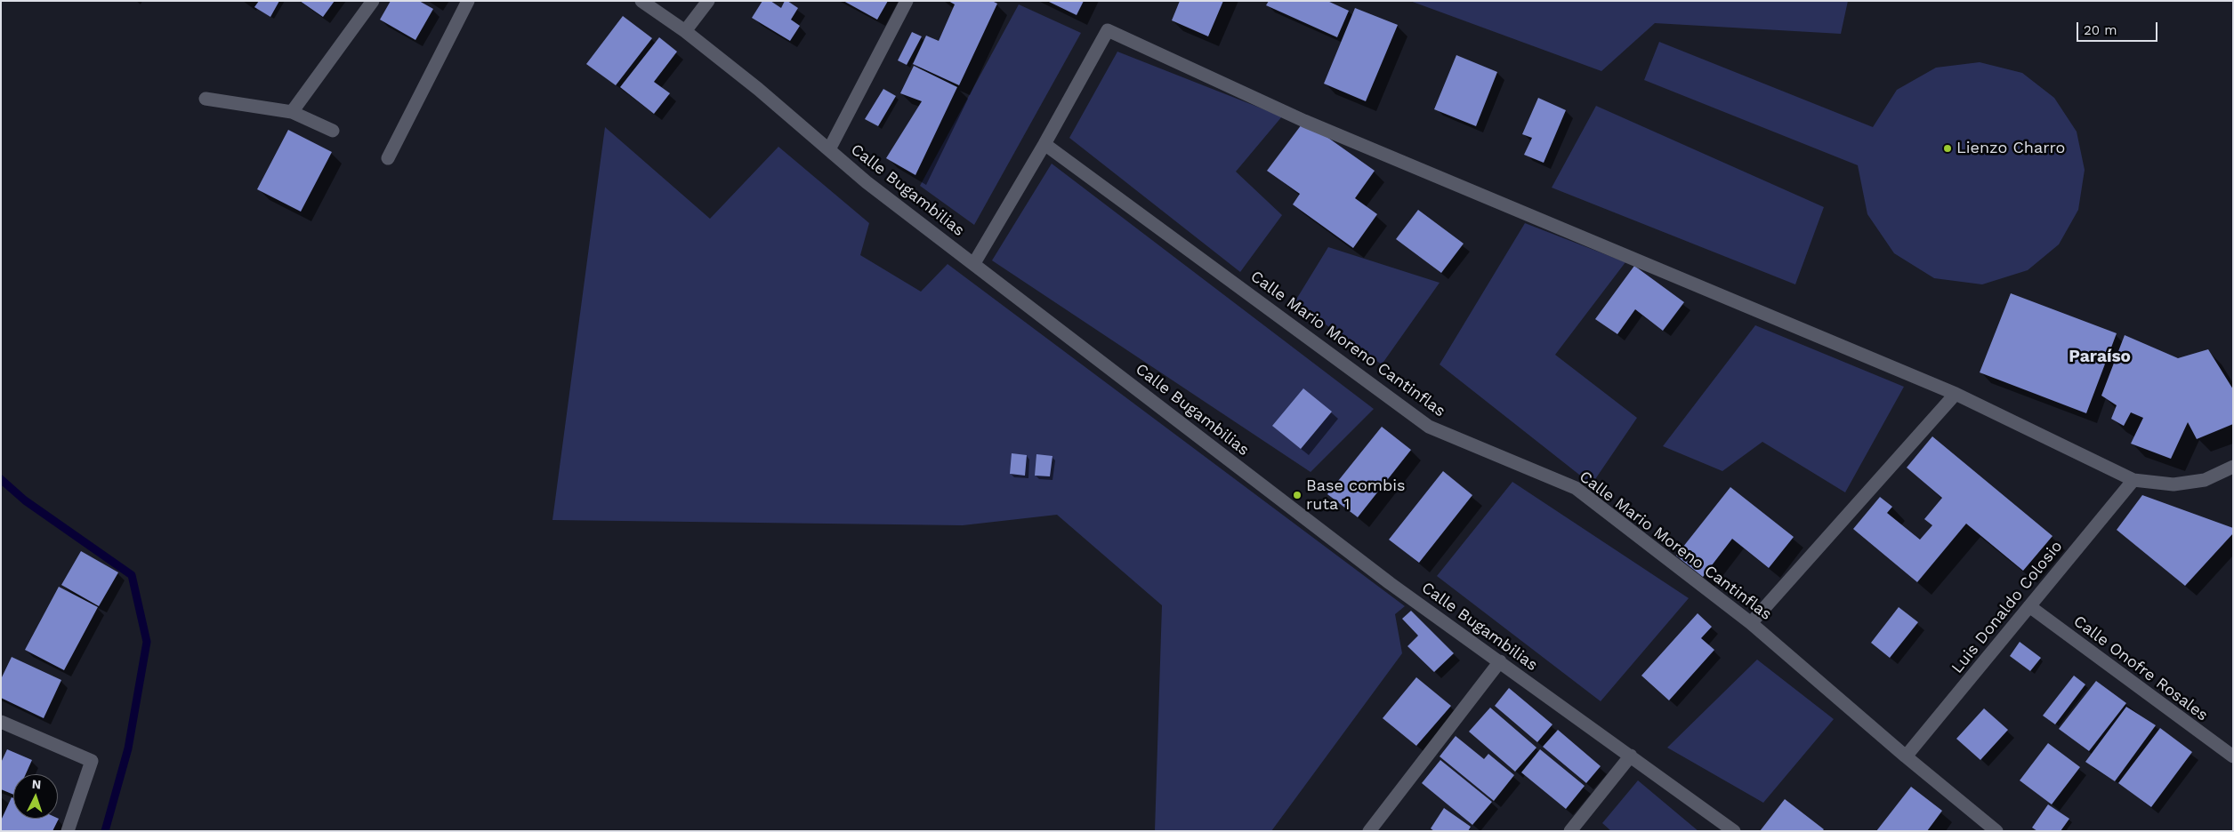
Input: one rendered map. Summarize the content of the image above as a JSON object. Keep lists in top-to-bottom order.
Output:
{
  "streets": {
    "street": [
      "Calle Bugambilias",
      "Calle Mario Moreno Cantinflas",
      "Luis Donaldo Colosio",
      "Calle Onofre Rosales"
    ]
  },
  "crossings": [
    ["Calle Mario Moreno Cantinflas", "Luis Donaldo Colosio"],
    ["Luis Donaldo Colosio", "Calle Onofre Rosales"]
  ],
  "districts": ["Paraíso"],
  "places": ["Lienzo Charro", "Base combis ruta 1"],
  "scale_bar": "20 m",
  "north": "top"
}
